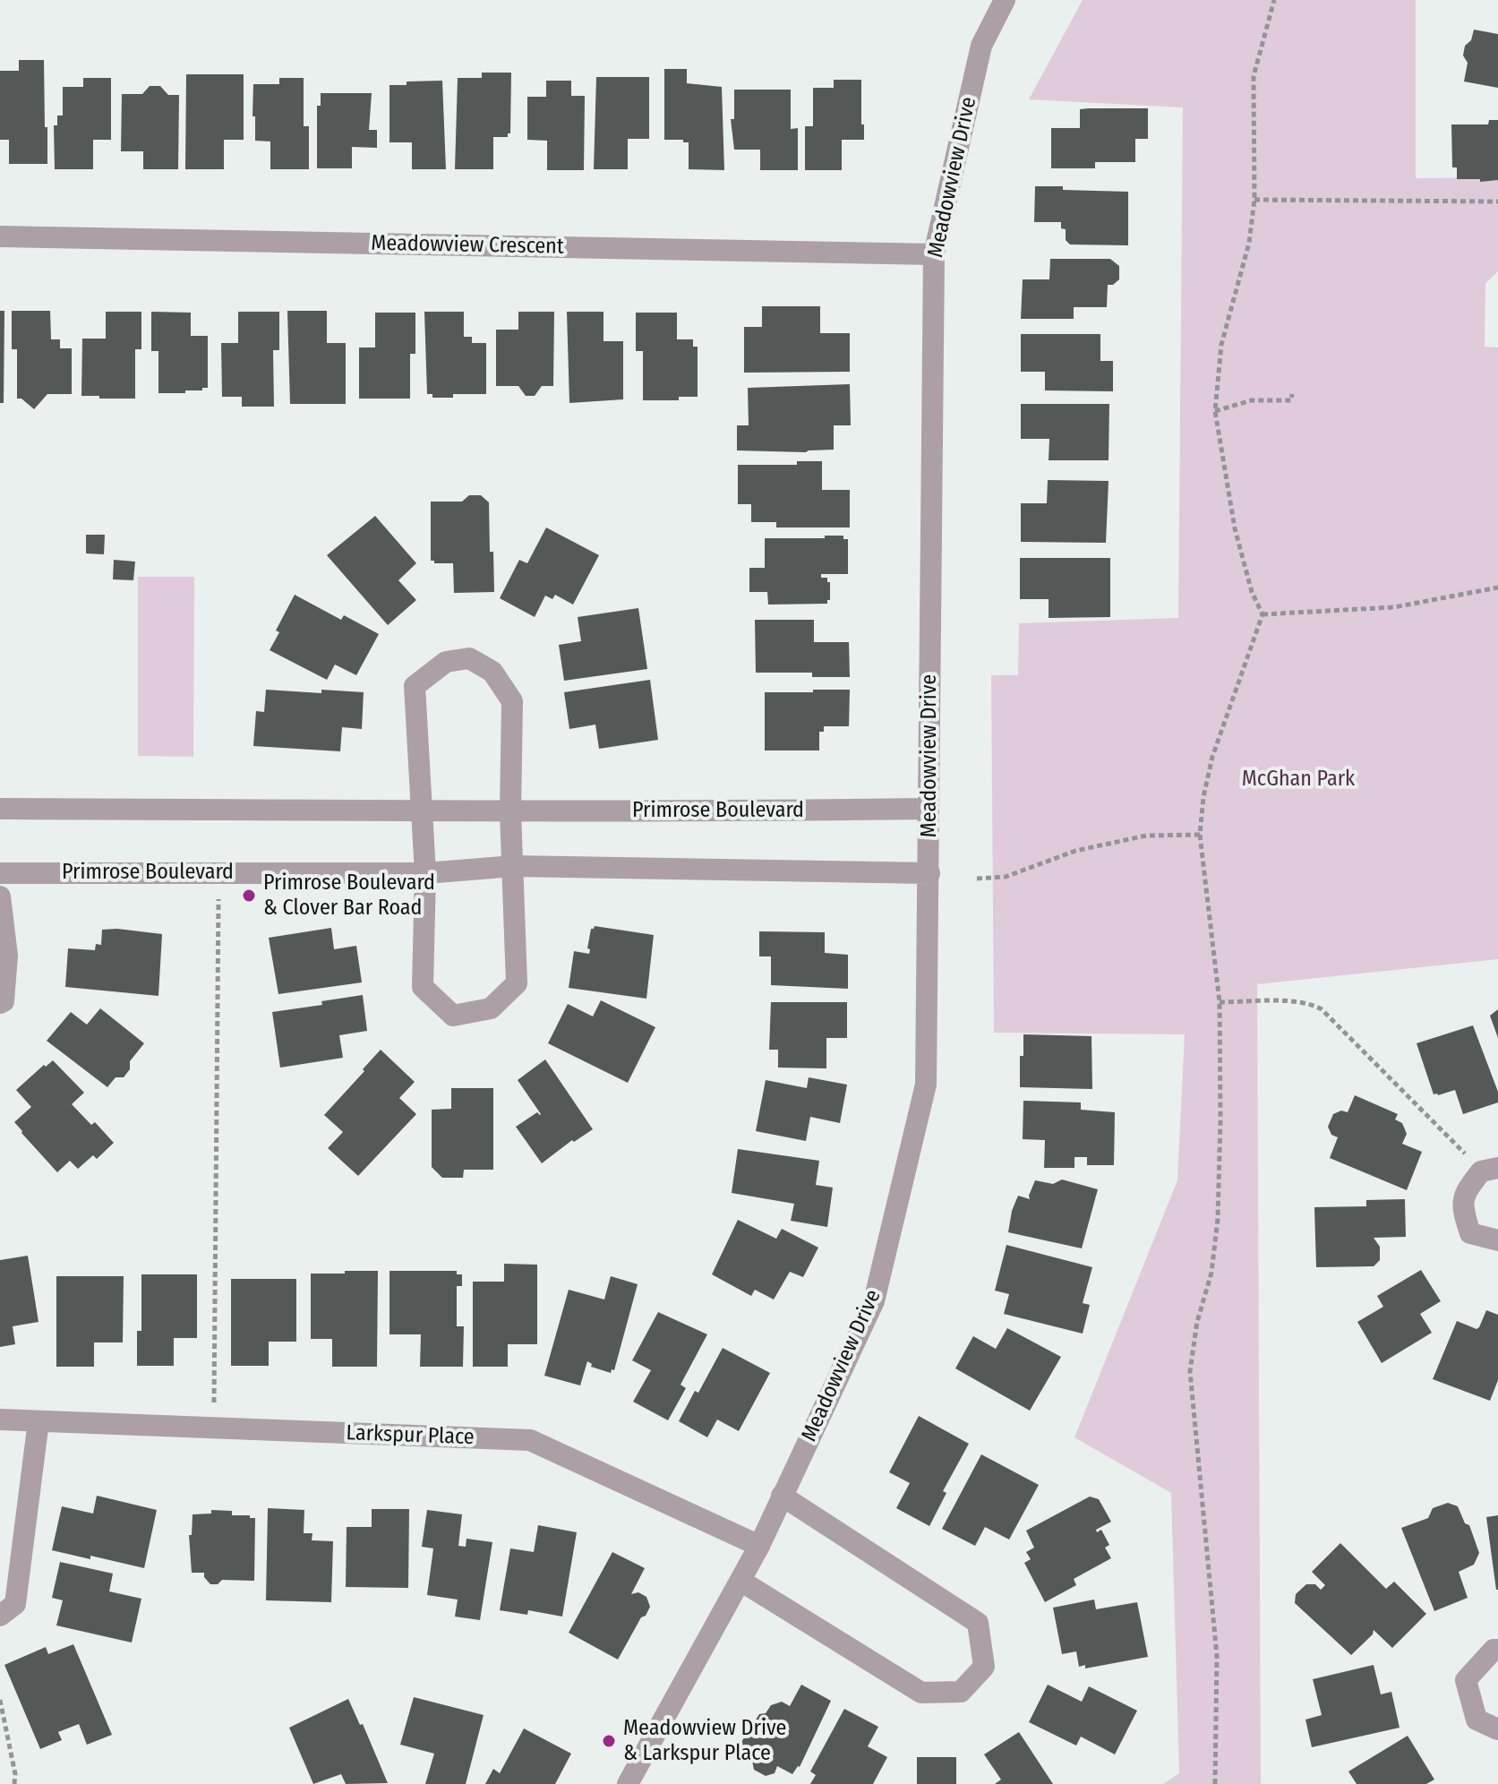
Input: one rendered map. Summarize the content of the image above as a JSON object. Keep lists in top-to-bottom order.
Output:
{
  "streets": {
    "street": [
      "Meadowview Drive",
      "Meadowview Crescent",
      "Primrose Boulevard",
      "Larkspur Place"
    ]
  },
  "crossings": [
    ["Meadowview Drive", "Meadowview Crescent"],
    ["Meadowview Drive", "Primrose Boulevard"],
    ["Meadowview Drive", "Larkspur Place"]
  ],
  "parks": ["McGhan Park"],
  "places": ["Primrose Boulevard & Clover Bar Road", "Meadowview Drive & Larkspur Place"]
}
